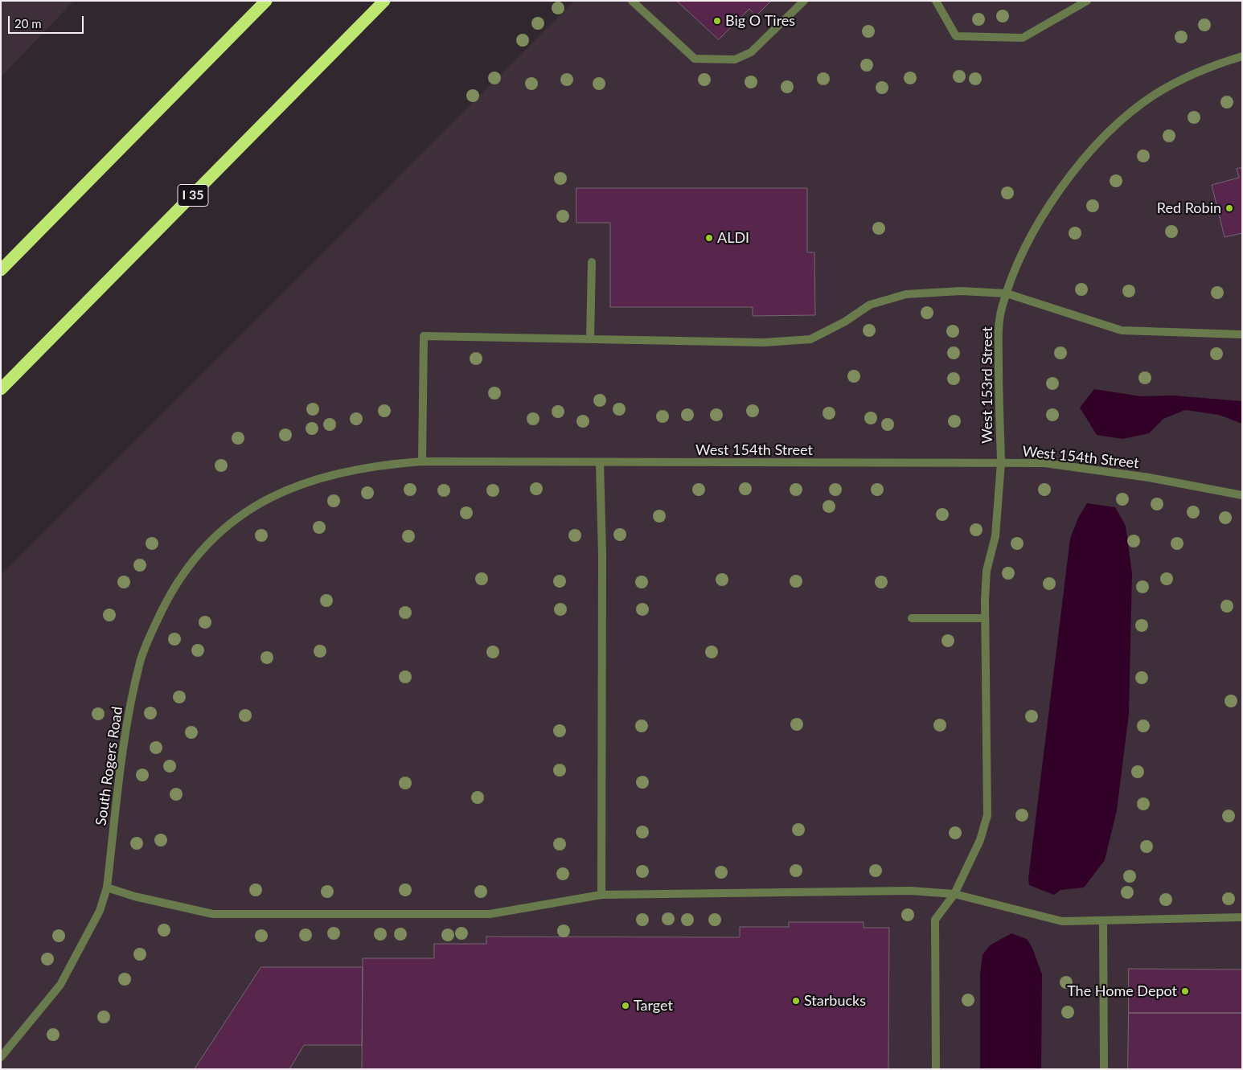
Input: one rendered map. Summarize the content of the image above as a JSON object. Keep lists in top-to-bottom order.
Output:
{
  "streets": {
    "highway": ["I 35"],
    "street": ["West 153rd Street", "West 154th Street", "South Rogers Road"]
  },
  "crossings": [
    ["West 153rd Street", "West 154th Street"],
    ["West 154th Street", "South Rogers Road"]
  ],
  "places": [
    "Big O Tires",
    "Red Robin",
    "ALDI",
    "The Home Depot",
    "Starbucks",
    "Target"
  ],
  "scale_bar": "20 m"
}
